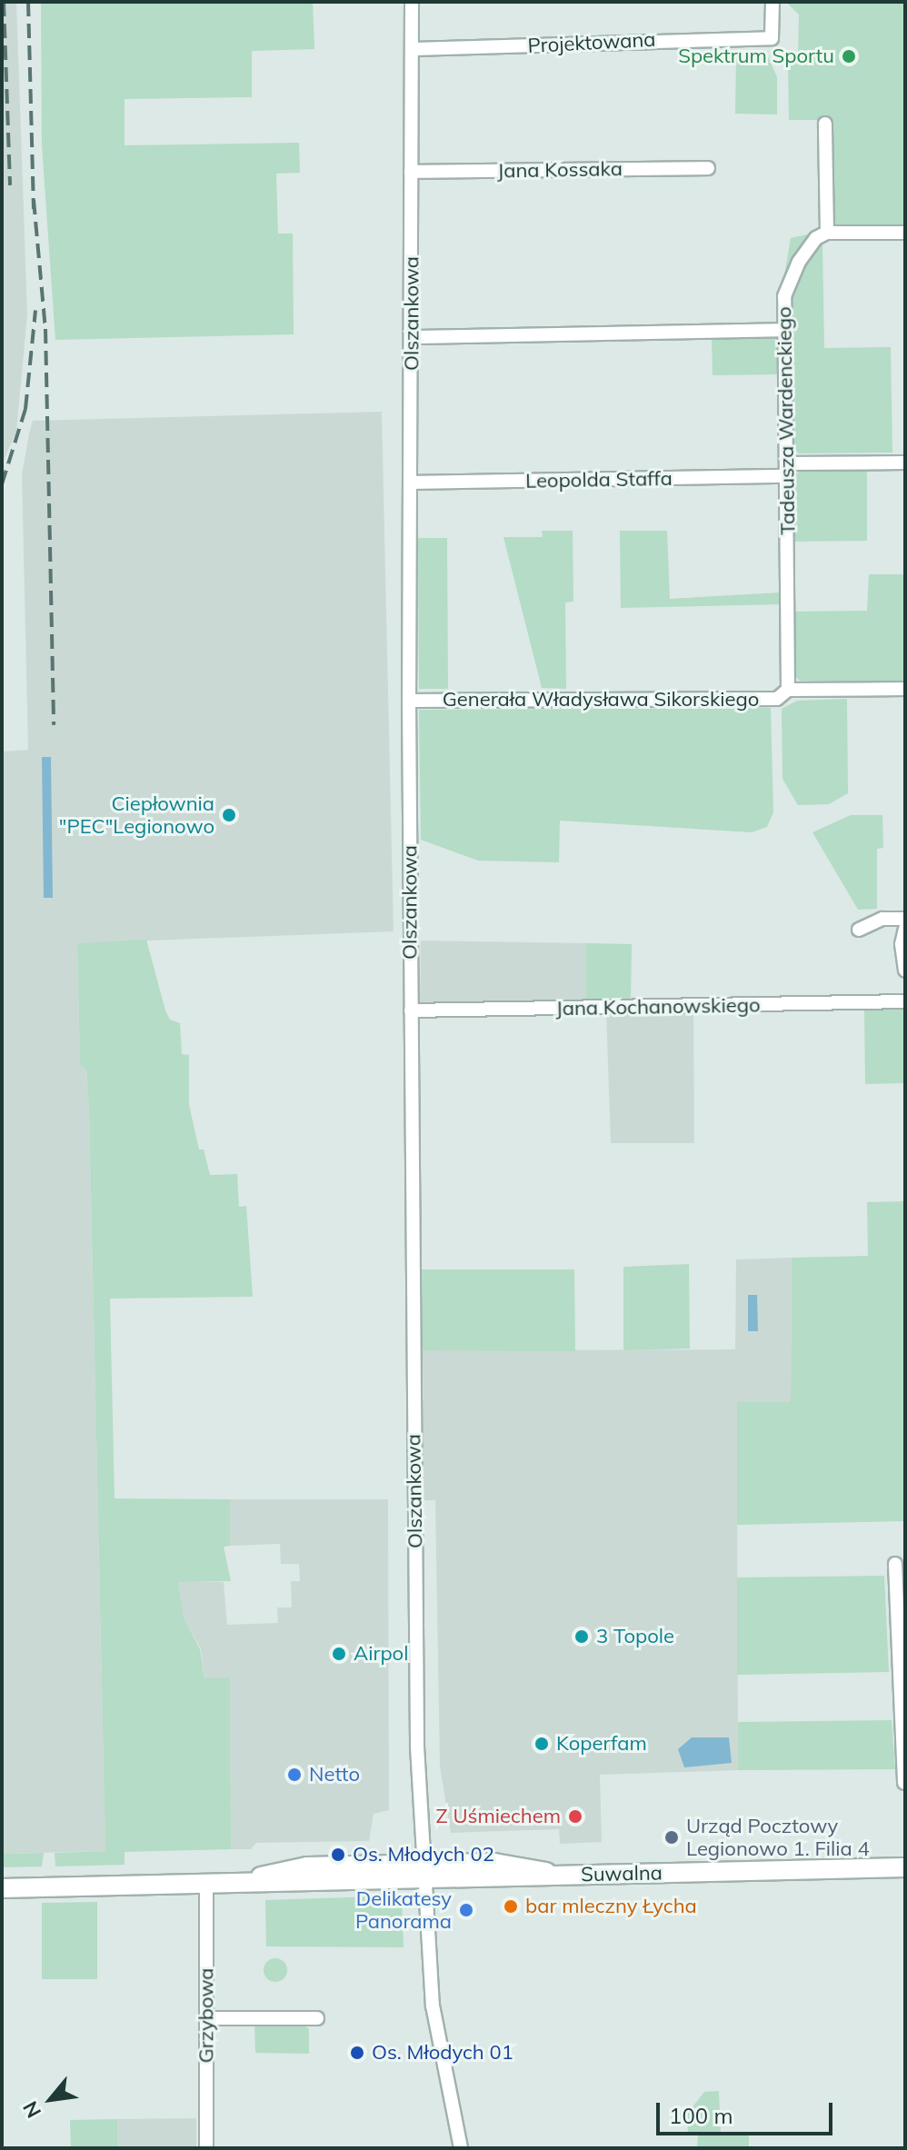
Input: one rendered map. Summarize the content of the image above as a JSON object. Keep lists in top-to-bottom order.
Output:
{
  "streets": {
    "street": [
      "Projektowana",
      "Jana Kossaka",
      "Olszankowa",
      "Tadeusza Wardenckiego",
      "Leopolda Staffa",
      "Generała Władysława Sikorskiego",
      "Jana Kochanowskiego",
      "Suwalna",
      "Grzybowa"
    ]
  },
  "crossings": [
    ["Projektowana", "Olszankowa"],
    ["Jana Kossaka", "Olszankowa"],
    ["Olszankowa", "Leopolda Staffa"],
    ["Olszankowa", "Generała Władysława Sikorskiego"],
    ["Olszankowa", "Jana Kochanowskiego"],
    ["Olszankowa", "Suwalna"],
    ["Tadeusza Wardenckiego", "Leopolda Staffa"],
    ["Tadeusza Wardenckiego", "Generała Władysława Sikorskiego"],
    ["Suwalna", "Grzybowa"]
  ],
  "places": [
    "Spektrum Sportu",
    "Ciepłownia \"PEC\"Legionowo",
    "3 Topole",
    "Airpol",
    "Koperfam",
    "Netto",
    "Z Uśmiechem",
    "Urząd Pocztowy Legionowo 1. Filia 4",
    "Os. Młodych 02",
    "bar mleczny Łycha",
    "Delikatesy Panorama",
    "Os. Młodych 01"
  ],
  "scale_bar": "100 m",
  "north": "bottom left"
}
